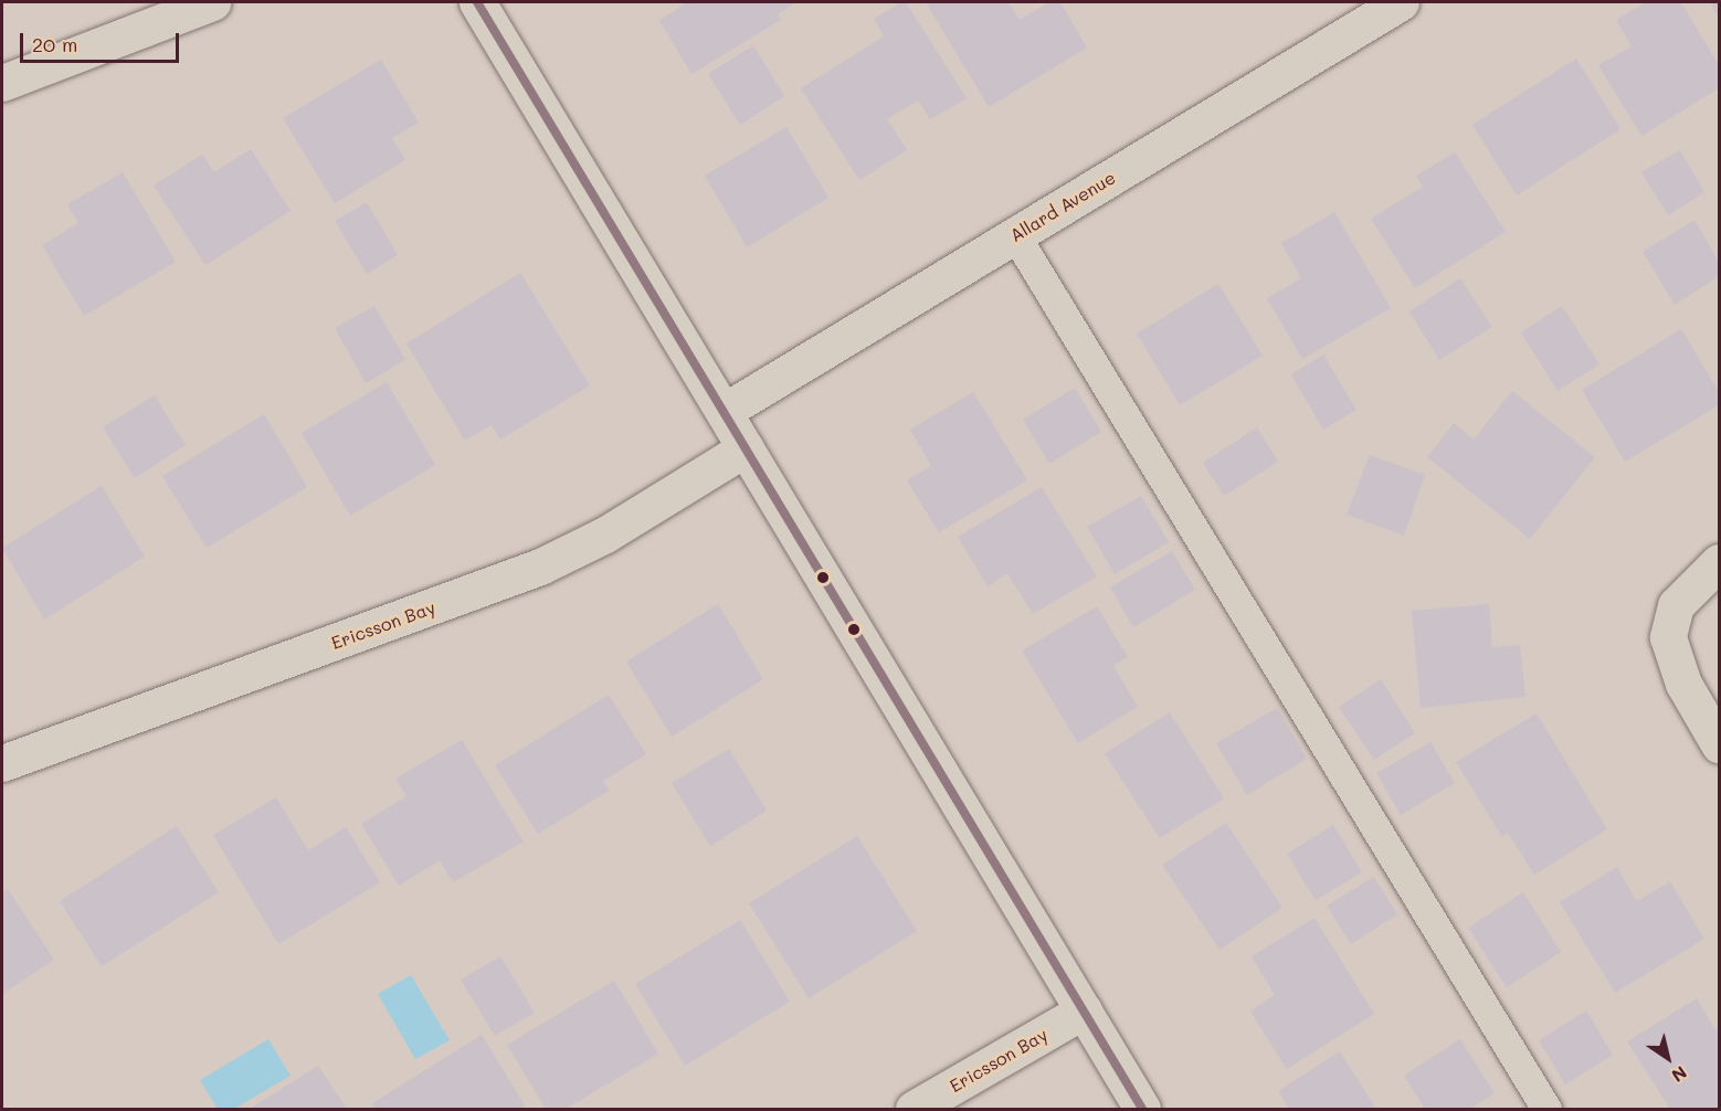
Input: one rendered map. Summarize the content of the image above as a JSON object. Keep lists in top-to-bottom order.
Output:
{
  "streets": {
    "street": ["Allard Avenue", "Ericsson Bay"]
  },
  "scale_bar": "20 m",
  "north": "bottom right"
}
